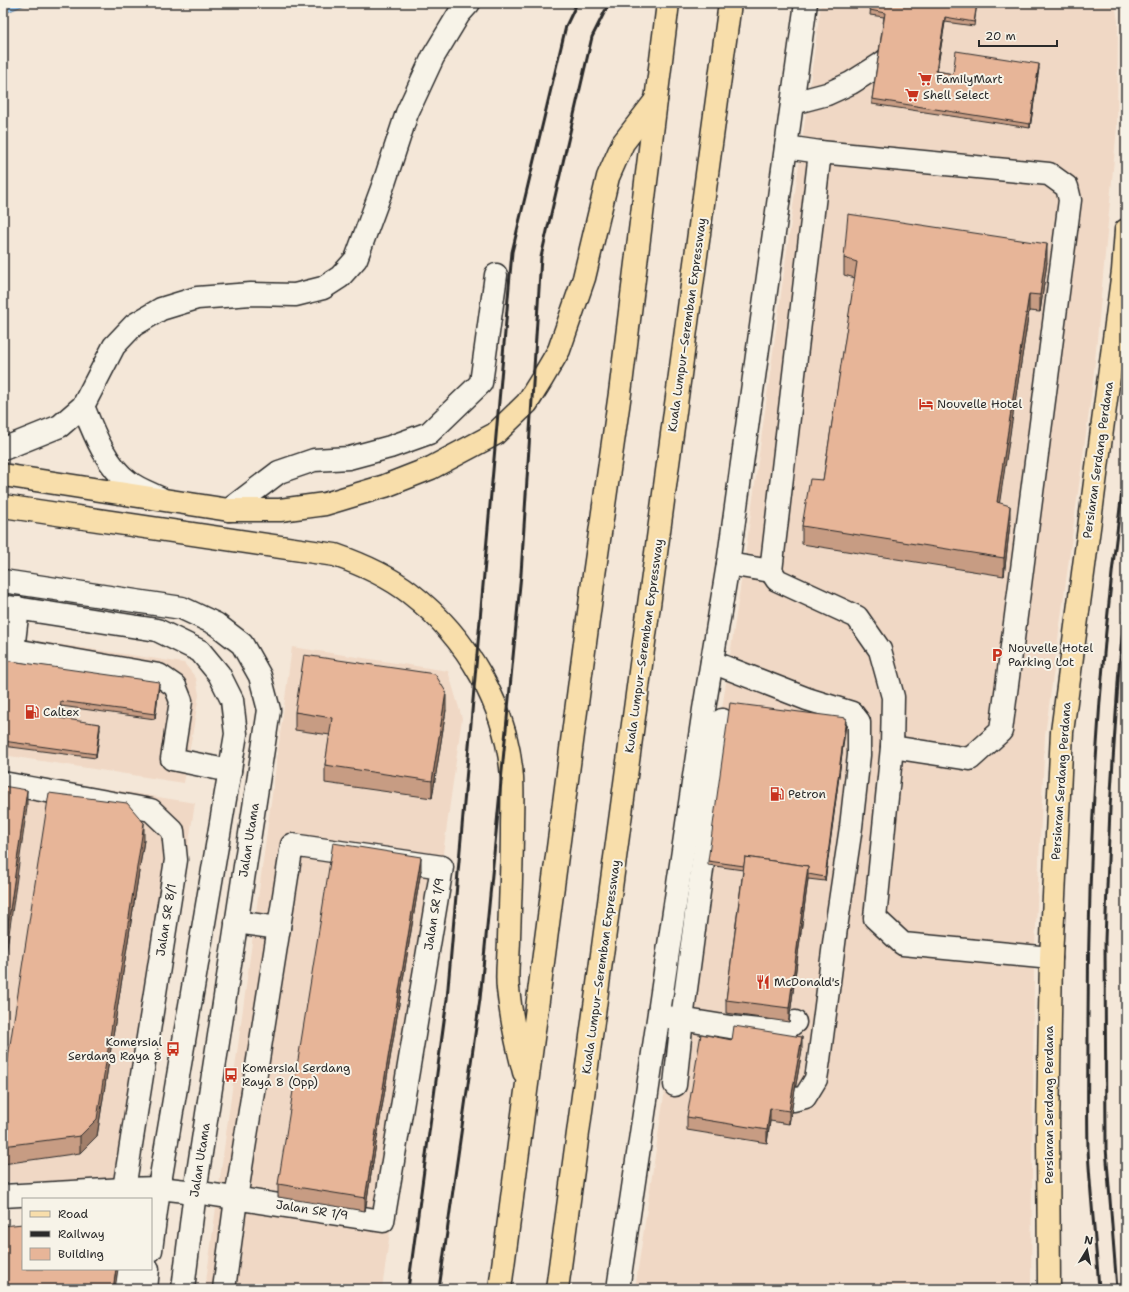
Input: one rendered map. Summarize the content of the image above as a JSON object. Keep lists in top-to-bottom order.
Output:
{
  "streets": {
    "main road": ["Kuala Lumpur–Seremban Expressway", "Persiaran Serdang Perdana"],
    "street": ["Jalan Utama", "Jalan SR 1/9", "Jalan SR 8/1"]
  },
  "crossings": [
    ["Jalan Utama", "Jalan SR 1/9"],
    ["Jalan SR 1/9", "Jalan SR 8/1"]
  ],
  "places": {
    "supermarket": ["FamilyMart", "Shell Select"],
    "hotel": ["Nouvelle Hotel"],
    "parking": ["Nouvelle Hotel Parking Lot"],
    "fuel station": ["Caltex", "Petron"],
    "restaurant": ["McDonald's"],
    "bus stop": ["Komersial Serdang Raya 8", "Komersial Serdang Raya 8 (Opp)"]
  },
  "legend": ["Road", "Railway", "Building"],
  "scale_bar": "20 m",
  "north": "top"
}
